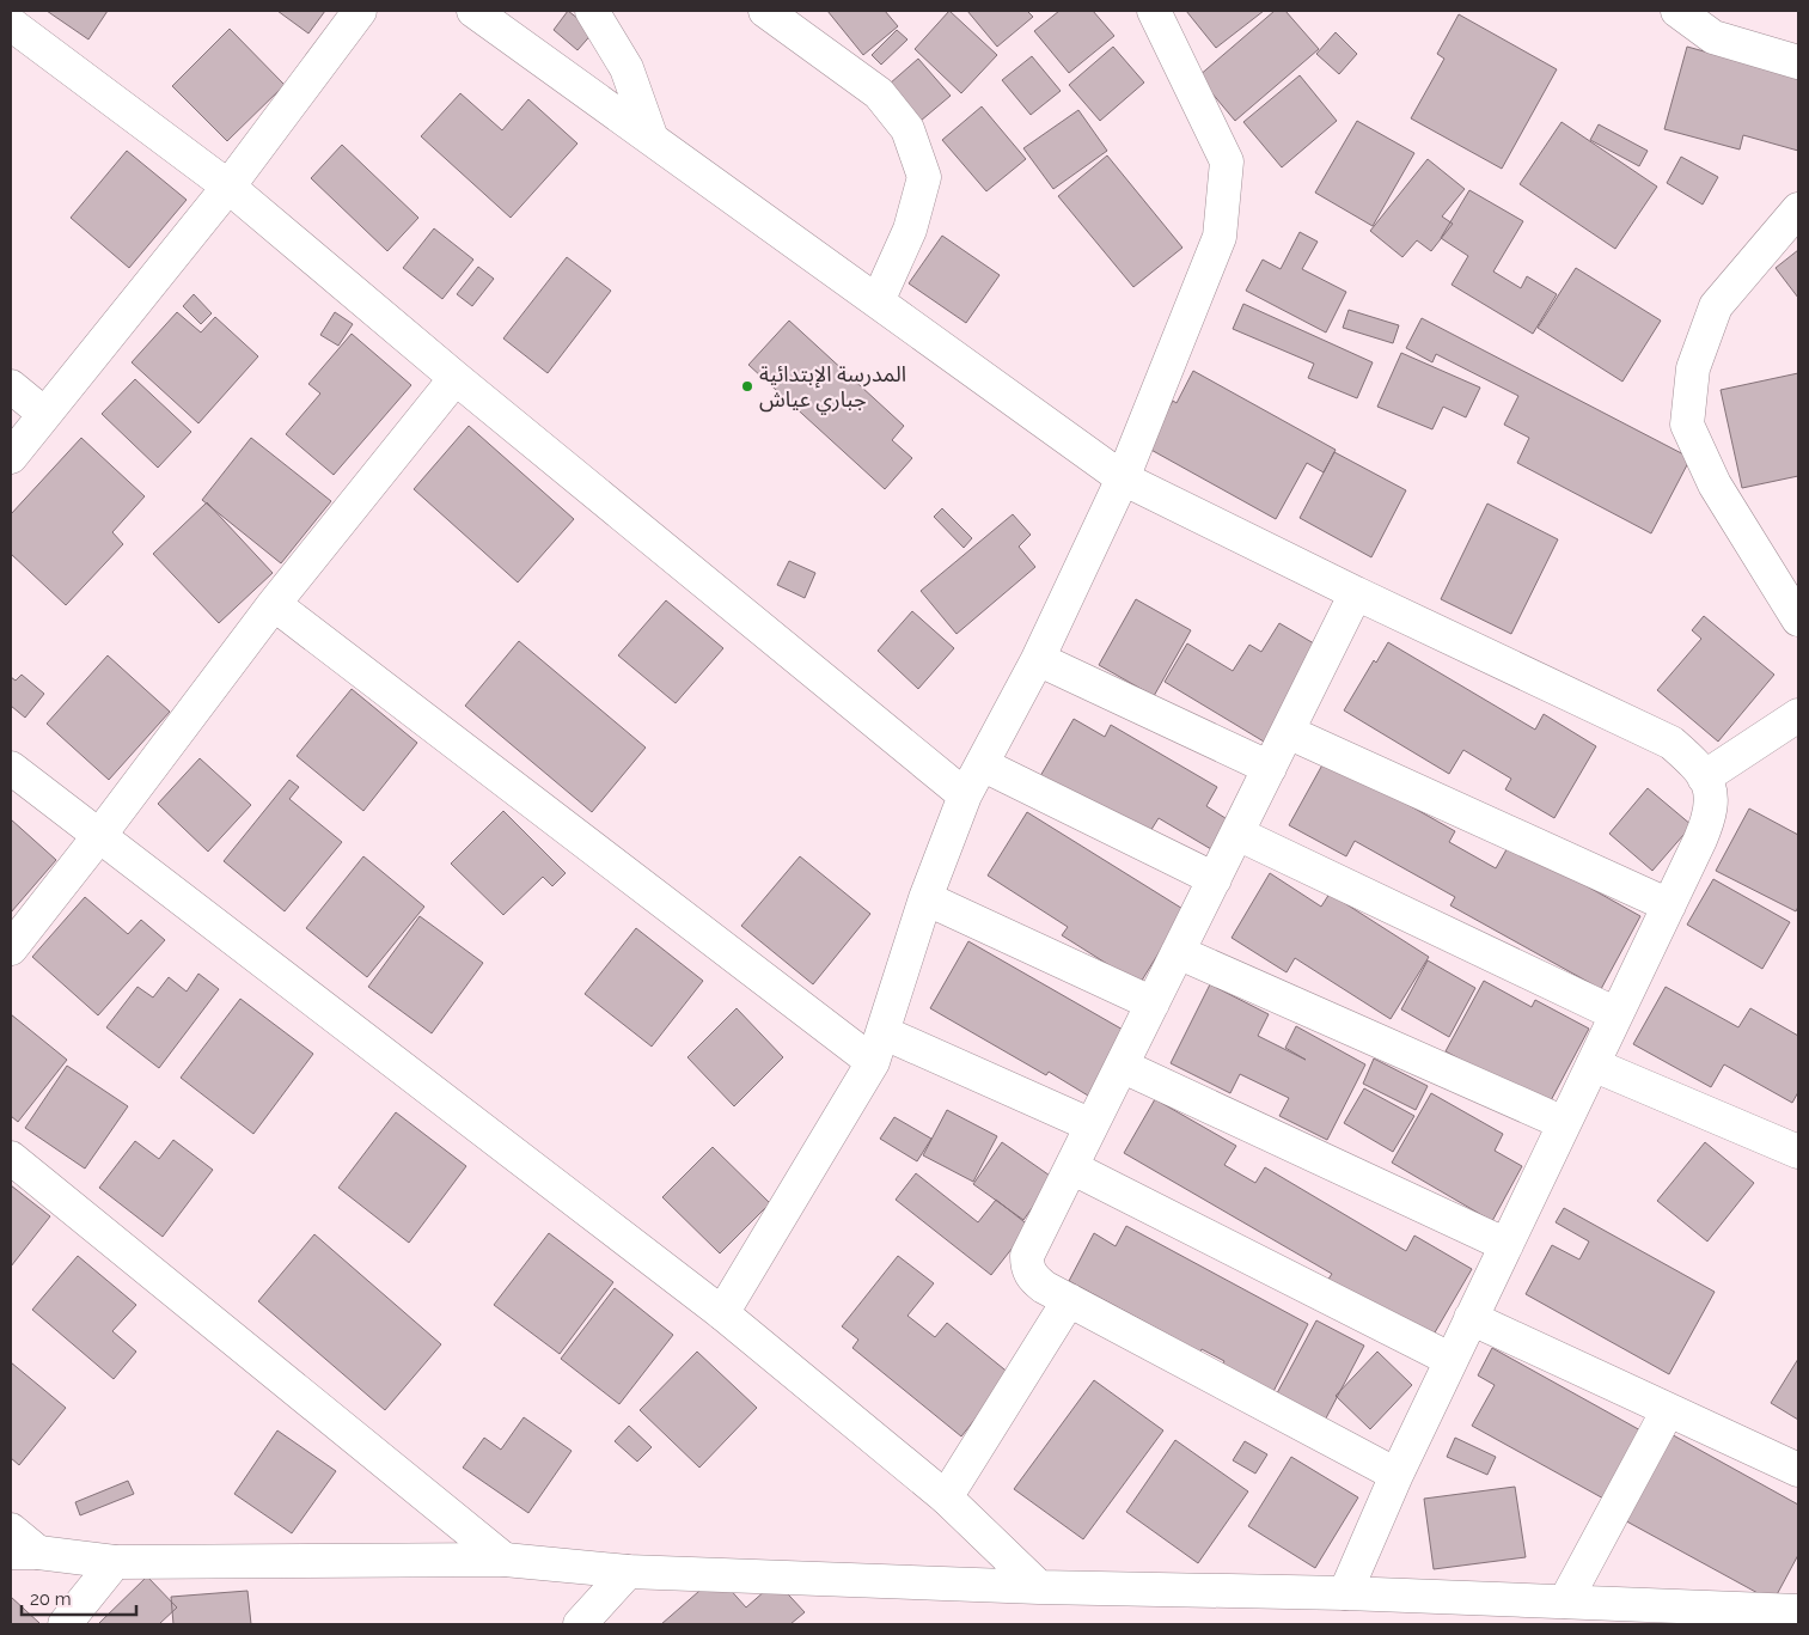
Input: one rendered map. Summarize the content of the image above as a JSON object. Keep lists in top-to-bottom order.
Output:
{
  "places": ["المدرسة الإبتدائية جباري عياش"],
  "scale_bar": "20 m"
}
